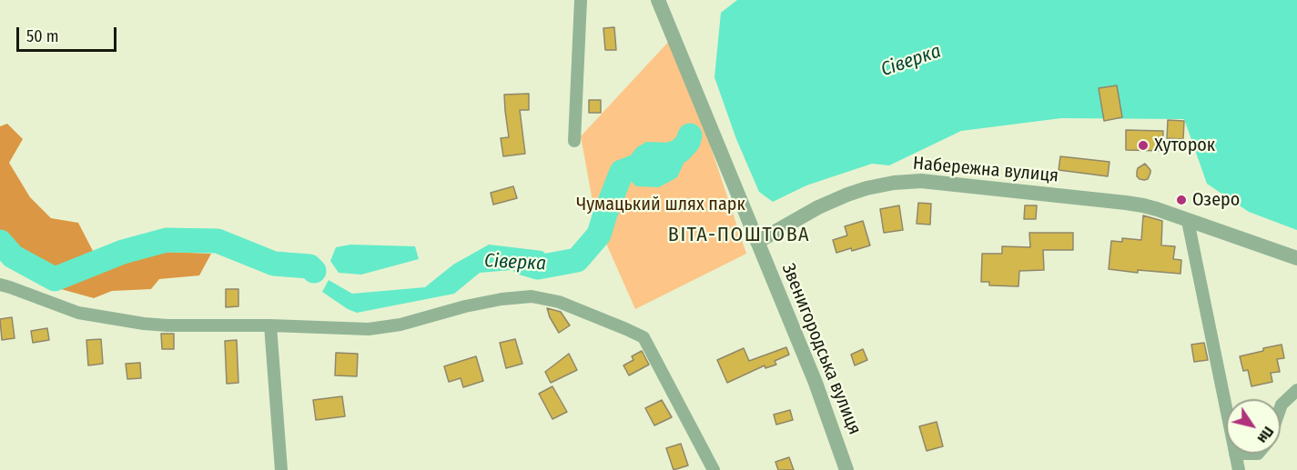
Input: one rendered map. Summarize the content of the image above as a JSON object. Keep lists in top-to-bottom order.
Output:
{
  "streets": {
    "street": ["Набережна вулиця", "Звенигородська вулиця"]
  },
  "crossings": [
    ["Набережна вулиця", "Звенигородська вулиця"]
  ],
  "districts": ["ВІТА-ПОШТОВА"],
  "water": ["Сіверка"],
  "parks": ["Чумацький шлях парк"],
  "places": ["Хуторок", "Озеро"],
  "scale_bar": "50 m",
  "north": "bottom right"
}
